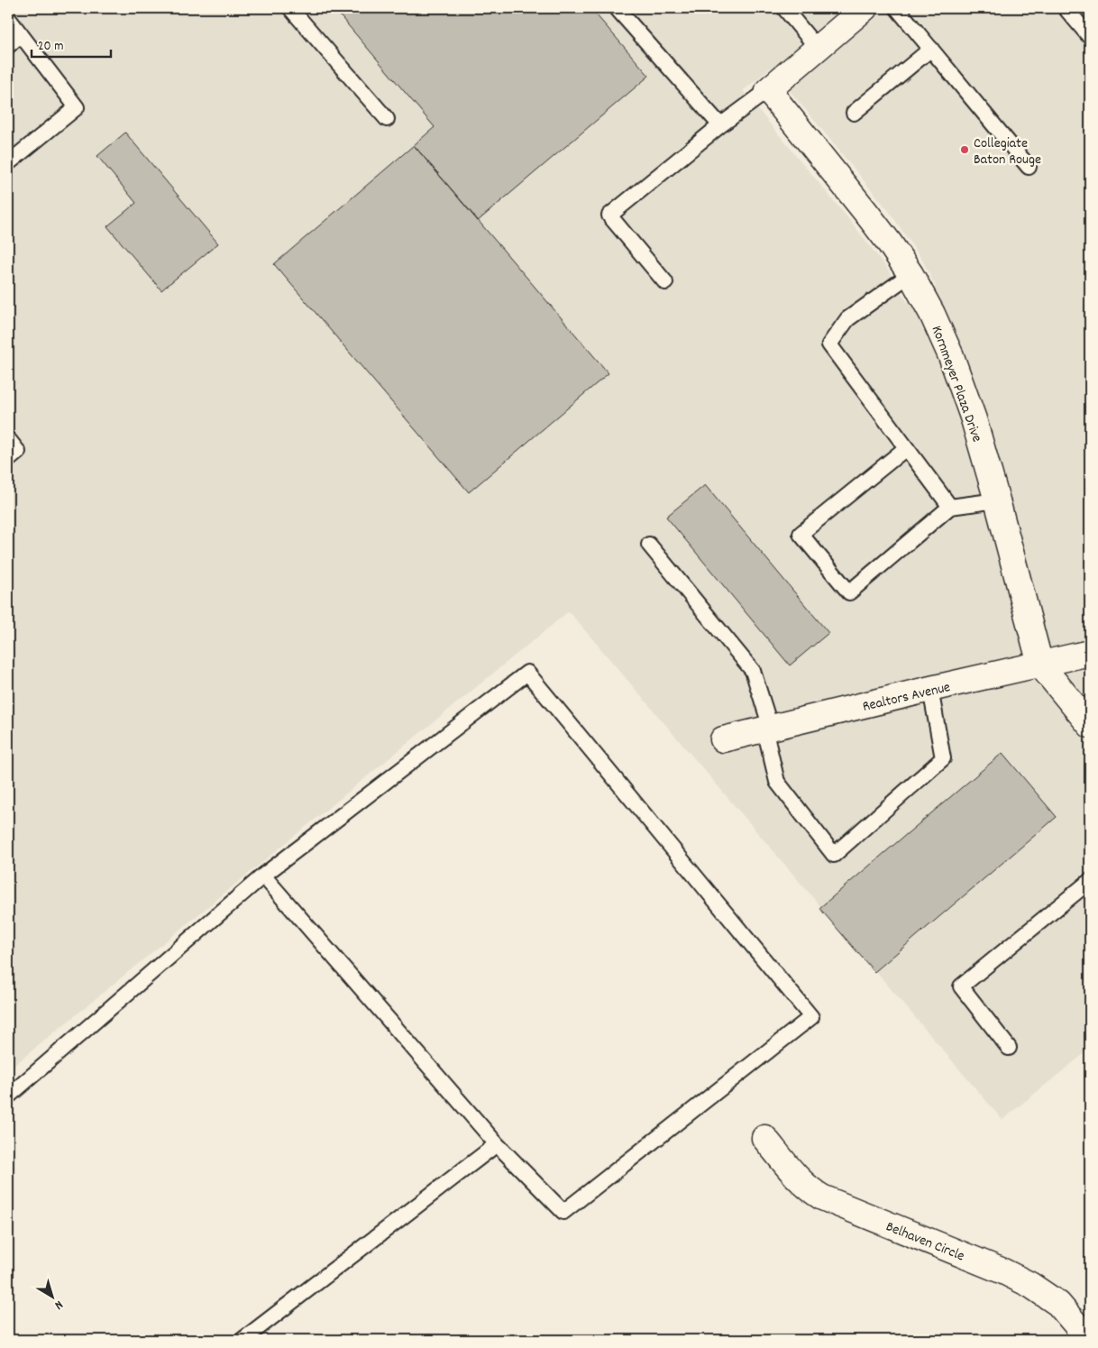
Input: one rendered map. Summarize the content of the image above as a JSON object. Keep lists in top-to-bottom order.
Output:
{
  "streets": {
    "street": ["Kornmeyer Plaza Drive", "Realtors Avenue", "Belhaven Circle"]
  },
  "crossings": [
    ["Kornmeyer Plaza Drive", "Realtors Avenue"]
  ],
  "places": ["Collegiate Baton Rouge"],
  "scale_bar": "20 m",
  "north": "bottom right"
}
